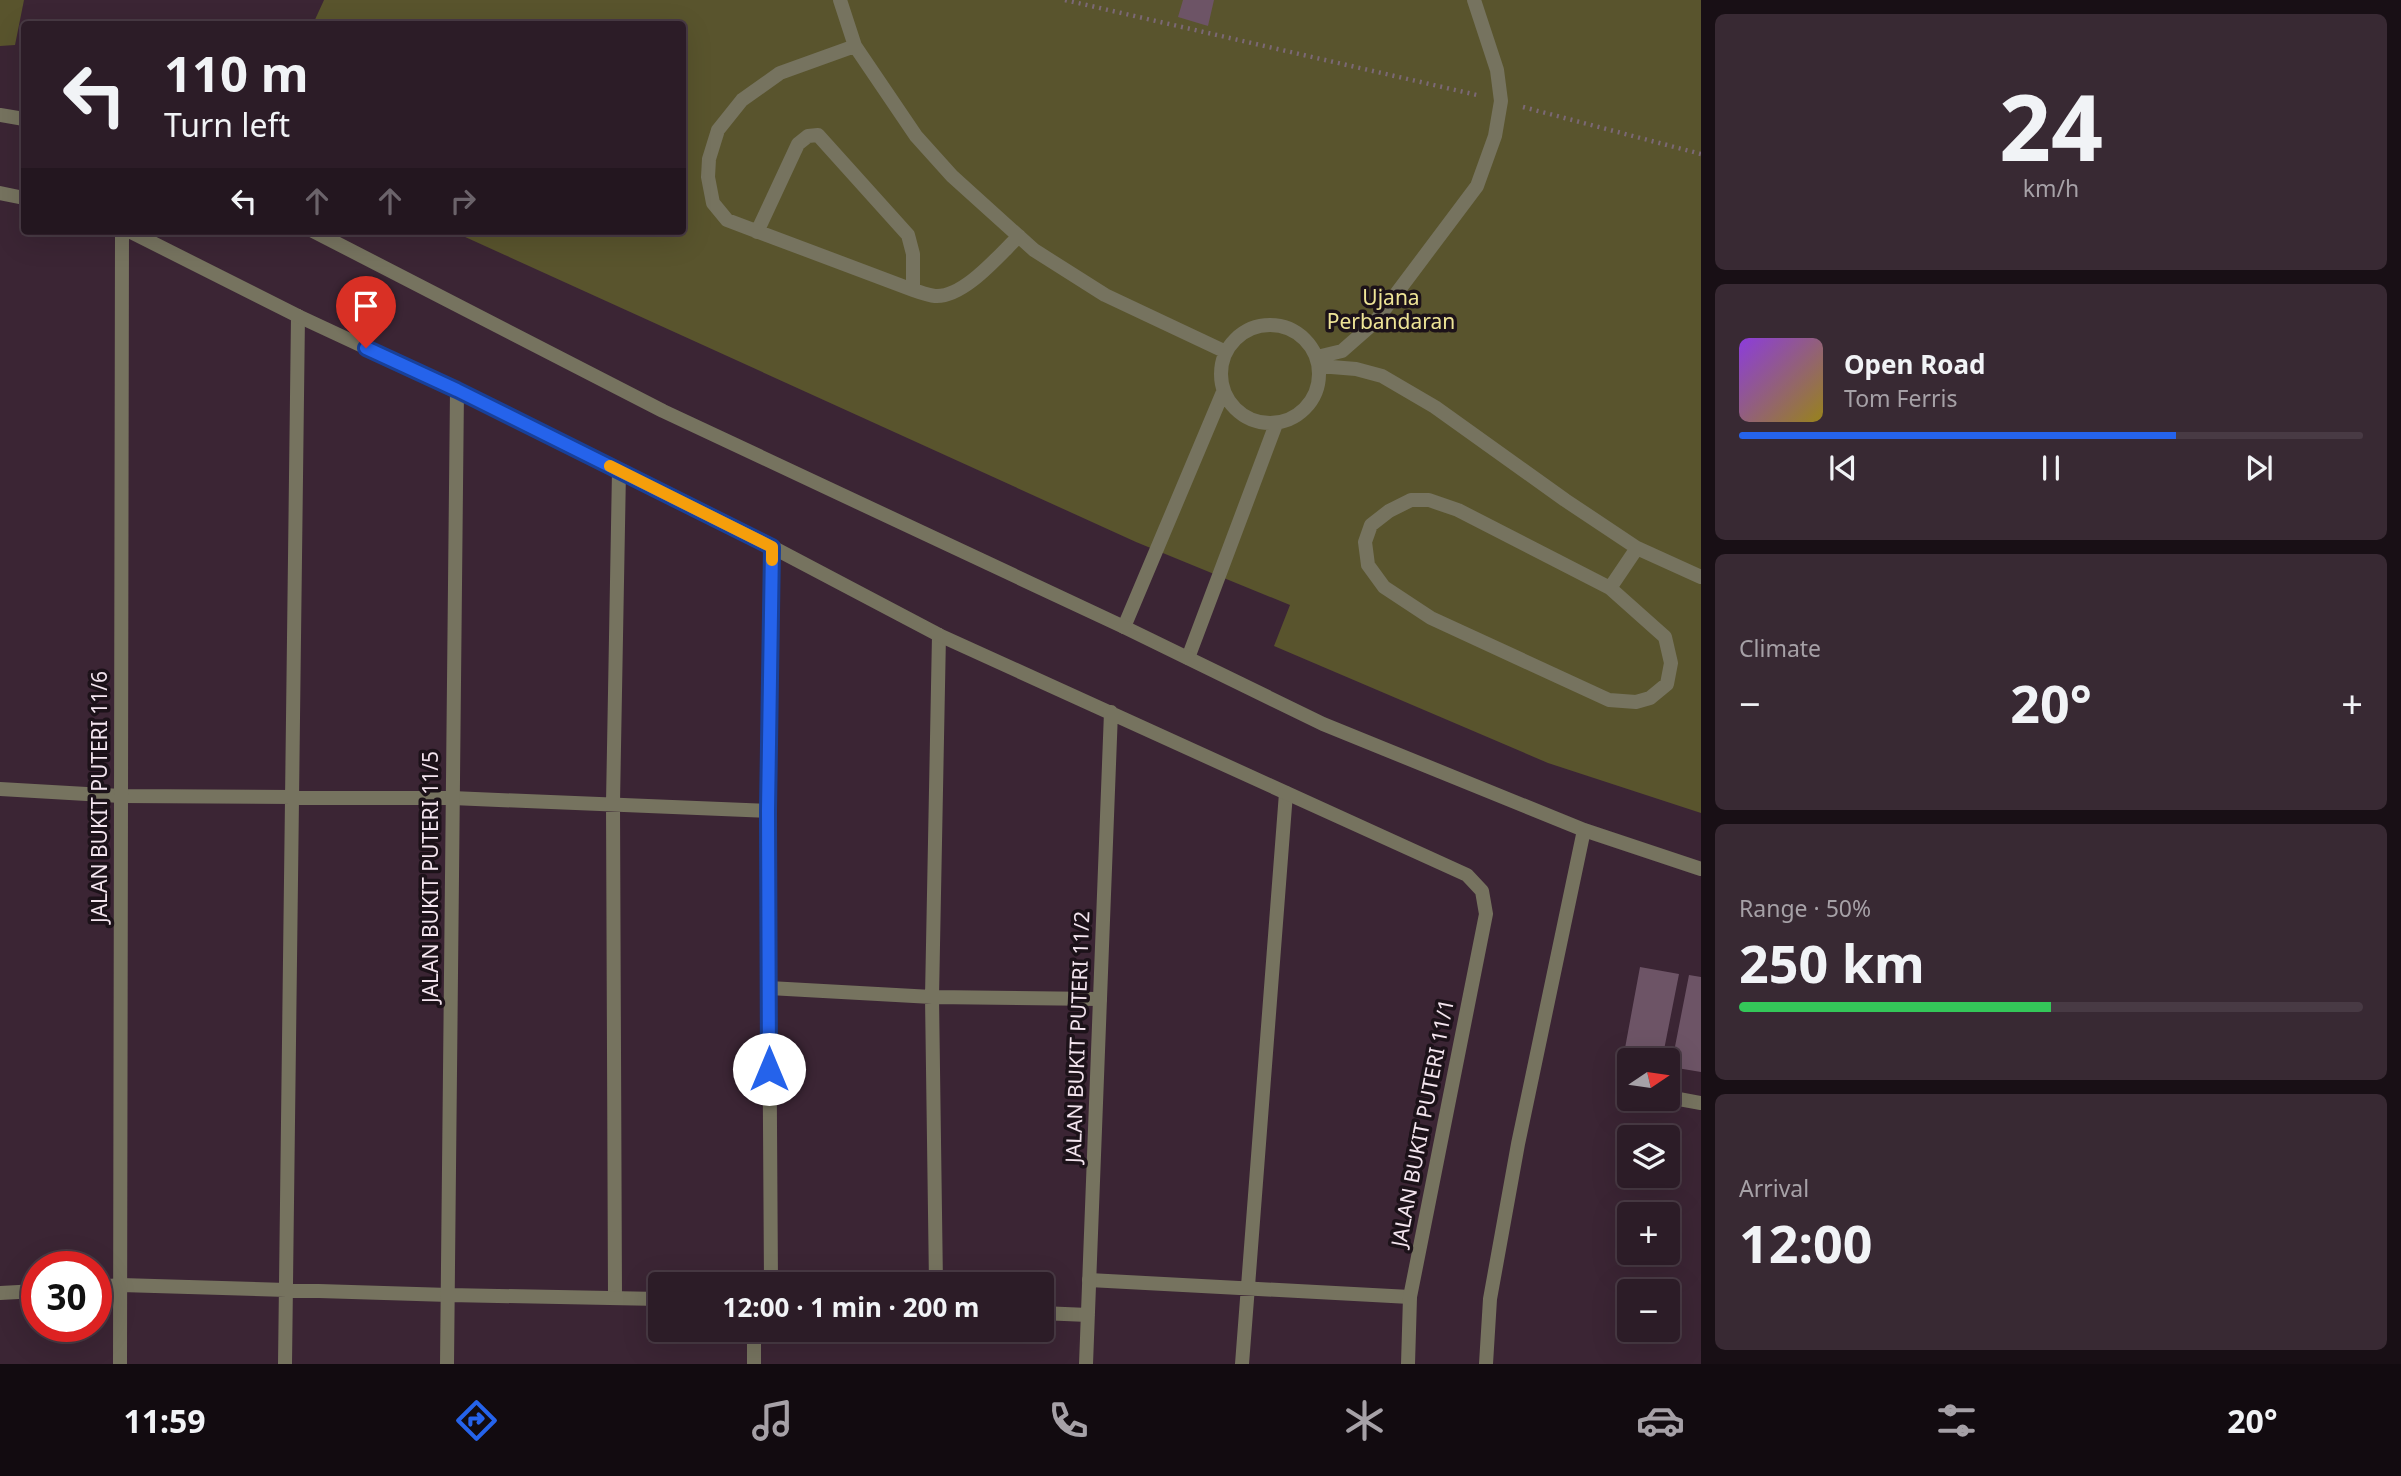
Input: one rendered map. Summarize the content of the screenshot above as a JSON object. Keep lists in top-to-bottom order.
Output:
{
  "streets": {
    "street": [
      "JALAN BUKIT PUTERI 11/6",
      "JALAN BUKIT PUTERI 11/5",
      "JALAN BUKIT PUTERI 11/2",
      "JALAN BUKIT PUTERI 11/1"
    ]
  },
  "parks": ["Ujana Perbandaran"],
  "north": "right",
  "page": {
    "tile": [
      ["24", "km/h"],
      "Climate",
      ["Range · 50%", "250 km"],
      ["Arrival", "12:00"]
    ],
    "turn": ["110 m", "Turn left"],
    "song": ["Open Road", "Tom Ferris"],
    "heat": ["−", "20°", "+"],
    "map_buttons": ["+", "−"],
    "limit": "30",
    "trip": "12:00 · 1 min · 200 m",
    "tabs": ["11:59", "20°"]
  }
}
